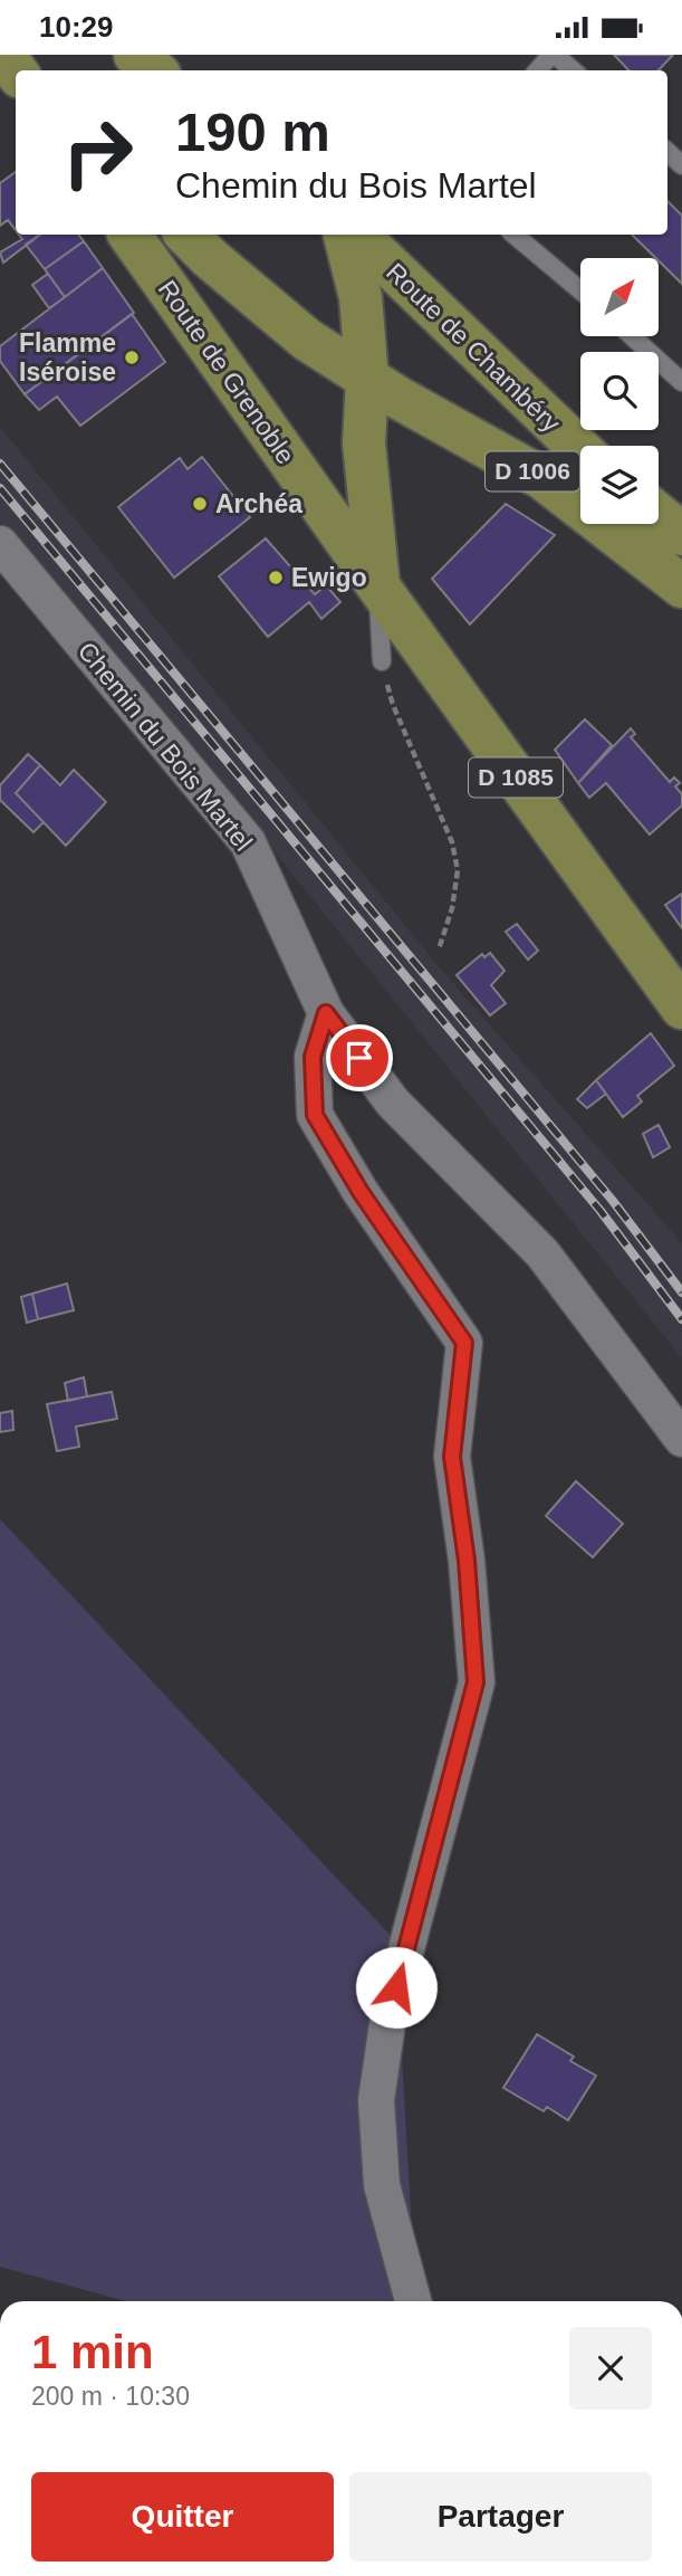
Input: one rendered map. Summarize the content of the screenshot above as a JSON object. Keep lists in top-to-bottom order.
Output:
{
  "streets": {
    "main road": [
      "Route de Chambéry",
      "Route de Grenoble",
      "D 1006",
      "D 1085"
    ],
    "street": ["Chemin du Bois Martel"]
  },
  "places": ["Flamme Iséroise", "Archéa", "Ewigo"],
  "north": "top right",
  "page": {
    "status": "10:29",
    "turn": ["190 m", "Chemin du Bois Martel"],
    "heading": ["1 min", "200 m · 10:30"],
    "buttons": ["Quitter", "Partager"]
  }
}
